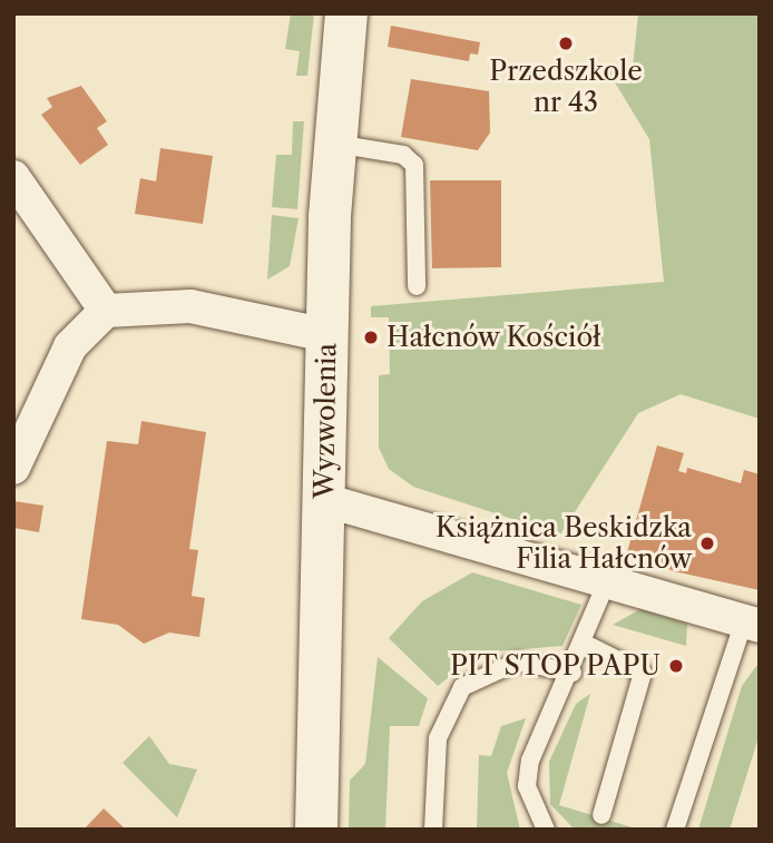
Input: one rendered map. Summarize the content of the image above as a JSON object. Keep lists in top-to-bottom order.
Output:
{
  "streets": {
    "street": ["Wyzwolenia"]
  },
  "places": [
    "Przedszkole nr 43",
    "Hałcnów Kościół",
    "Książnica Beskidzka Filia Hałcnów",
    "PIT STOP PAPU"
  ]
}
